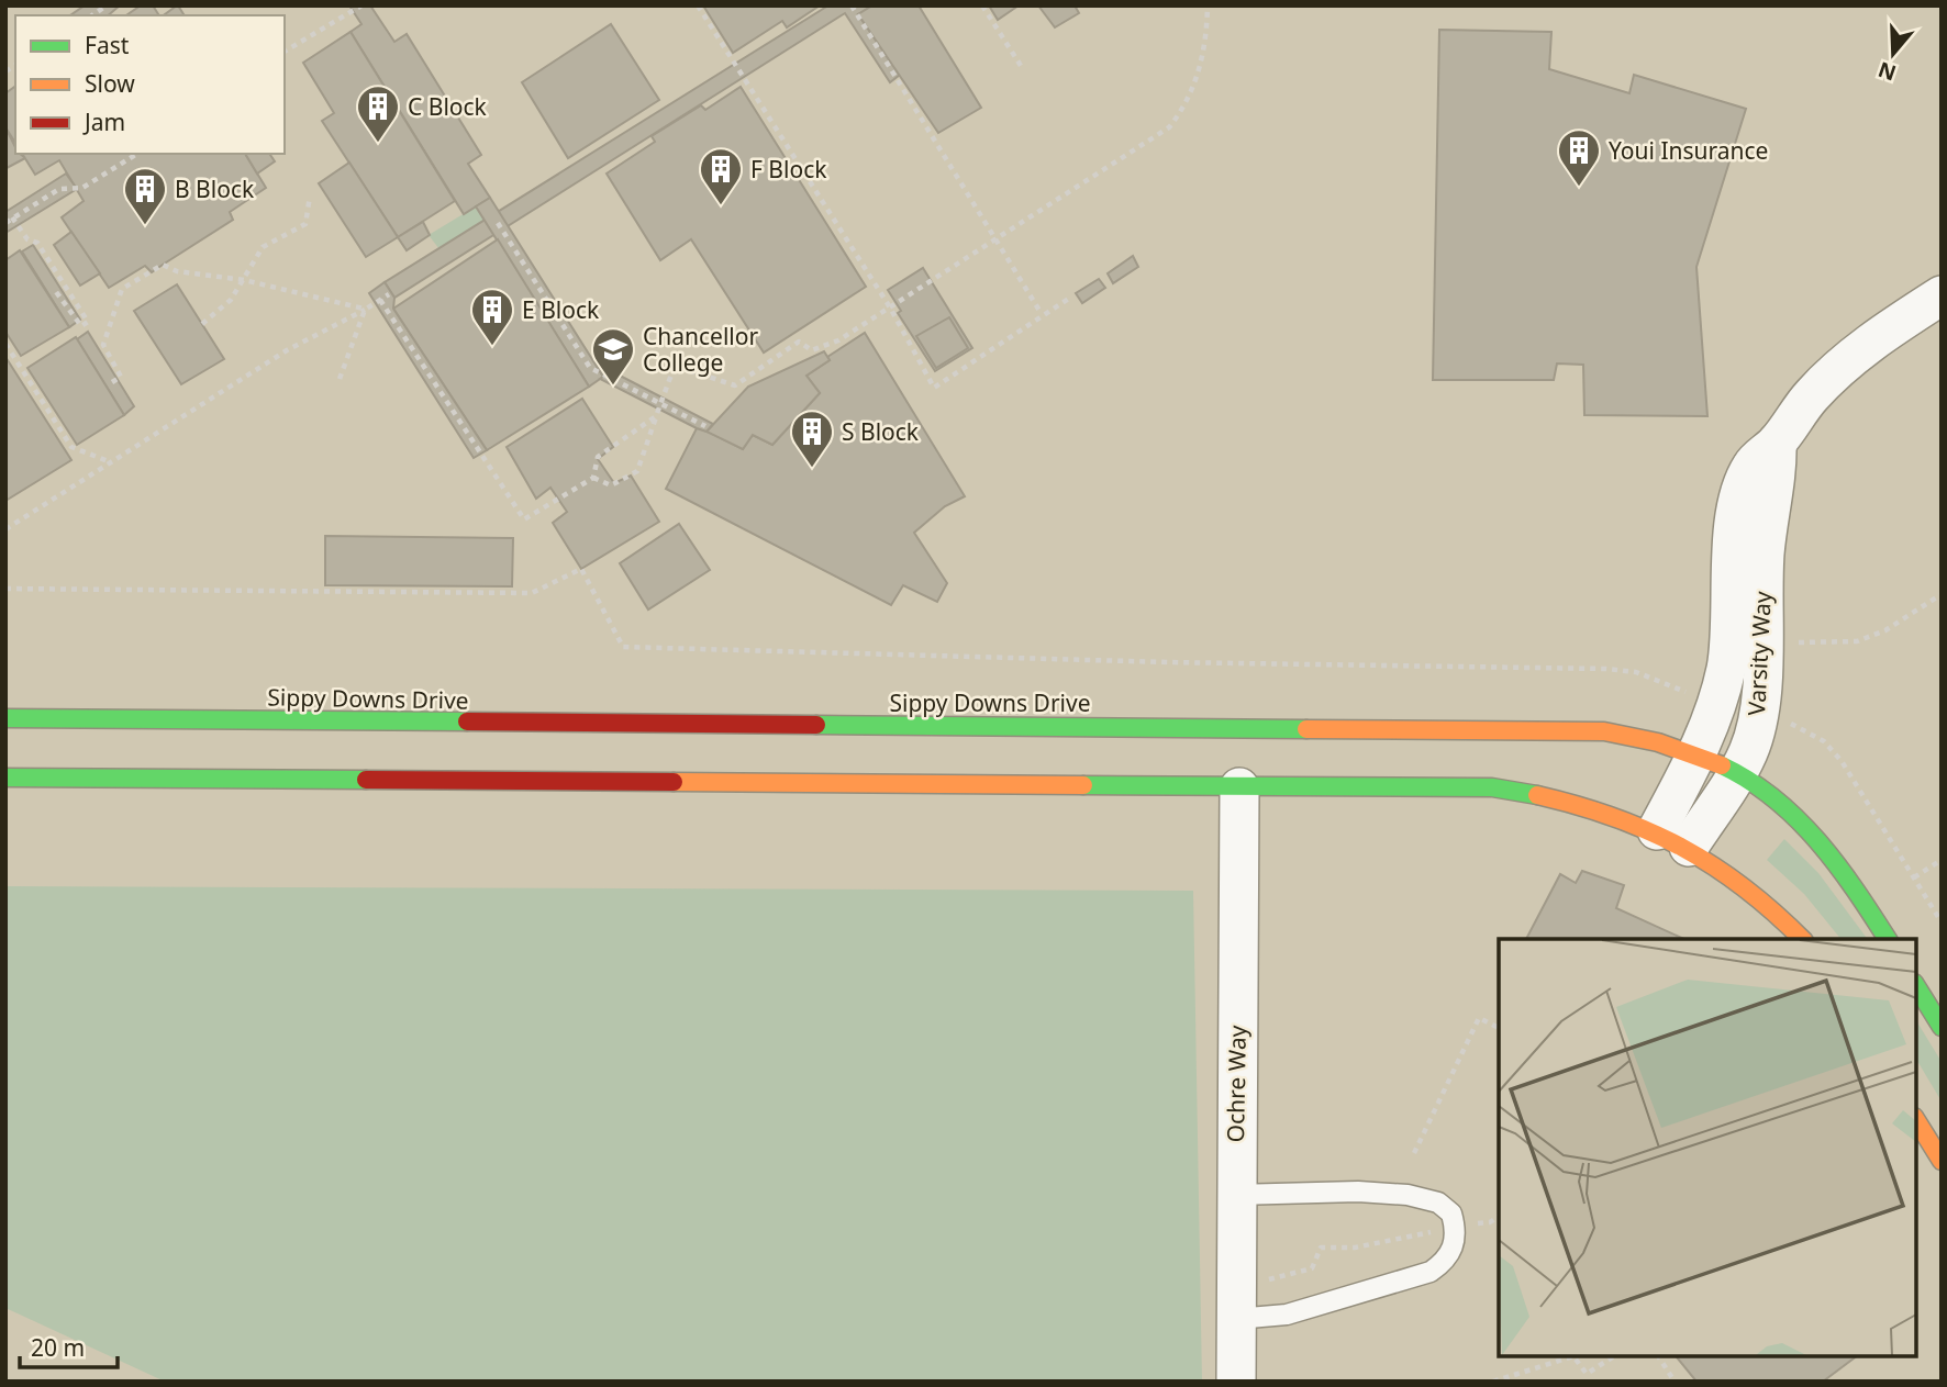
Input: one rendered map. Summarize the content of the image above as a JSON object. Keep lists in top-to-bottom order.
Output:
{
  "streets": {
    "main road": ["Sippy Downs Drive"],
    "street": ["Varsity Way", "Ochre Way"]
  },
  "crossings": [
    ["Varsity Way", "Sippy Downs Drive"]
  ],
  "places": {
    "building": [
      "C Block",
      "Youi Insurance",
      "F Block",
      "B Block",
      "E Block",
      "S Block"
    ],
    "school or university": ["Chancellor College"]
  },
  "legend": ["Fast", "Slow", "Jam"],
  "scale_bar": "20 m",
  "north": "bottom"
}
